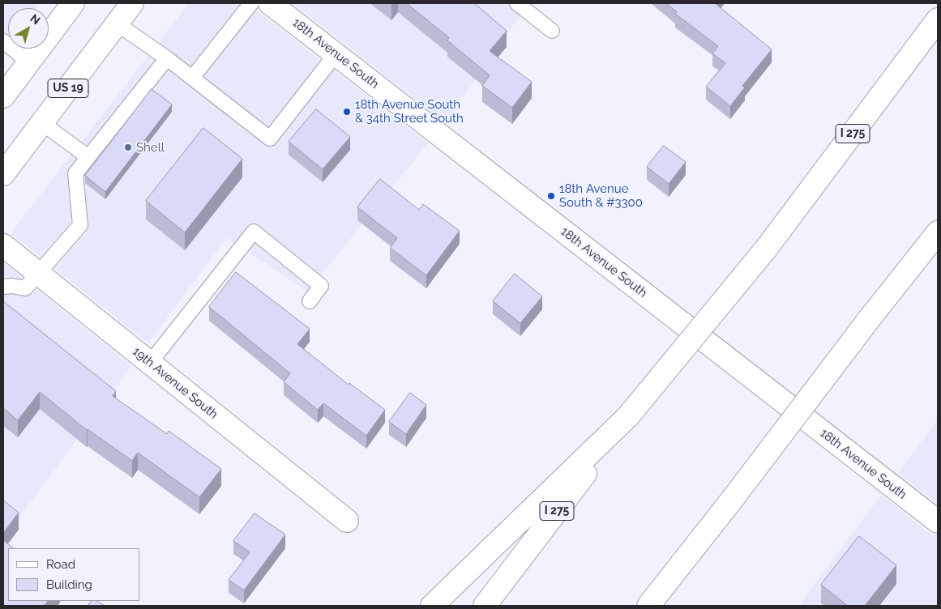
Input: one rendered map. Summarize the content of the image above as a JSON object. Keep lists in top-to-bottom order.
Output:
{
  "streets": {
    "main road": [
      "18th Avenue South",
      "US 19",
      "I 275",
      "19th Avenue South"
    ]
  },
  "places": ["18th Avenue South & 34th Street South", "Shell", "18th Avenue South & #3300"],
  "legend": ["Road", "Building"],
  "north": "top right"
}
